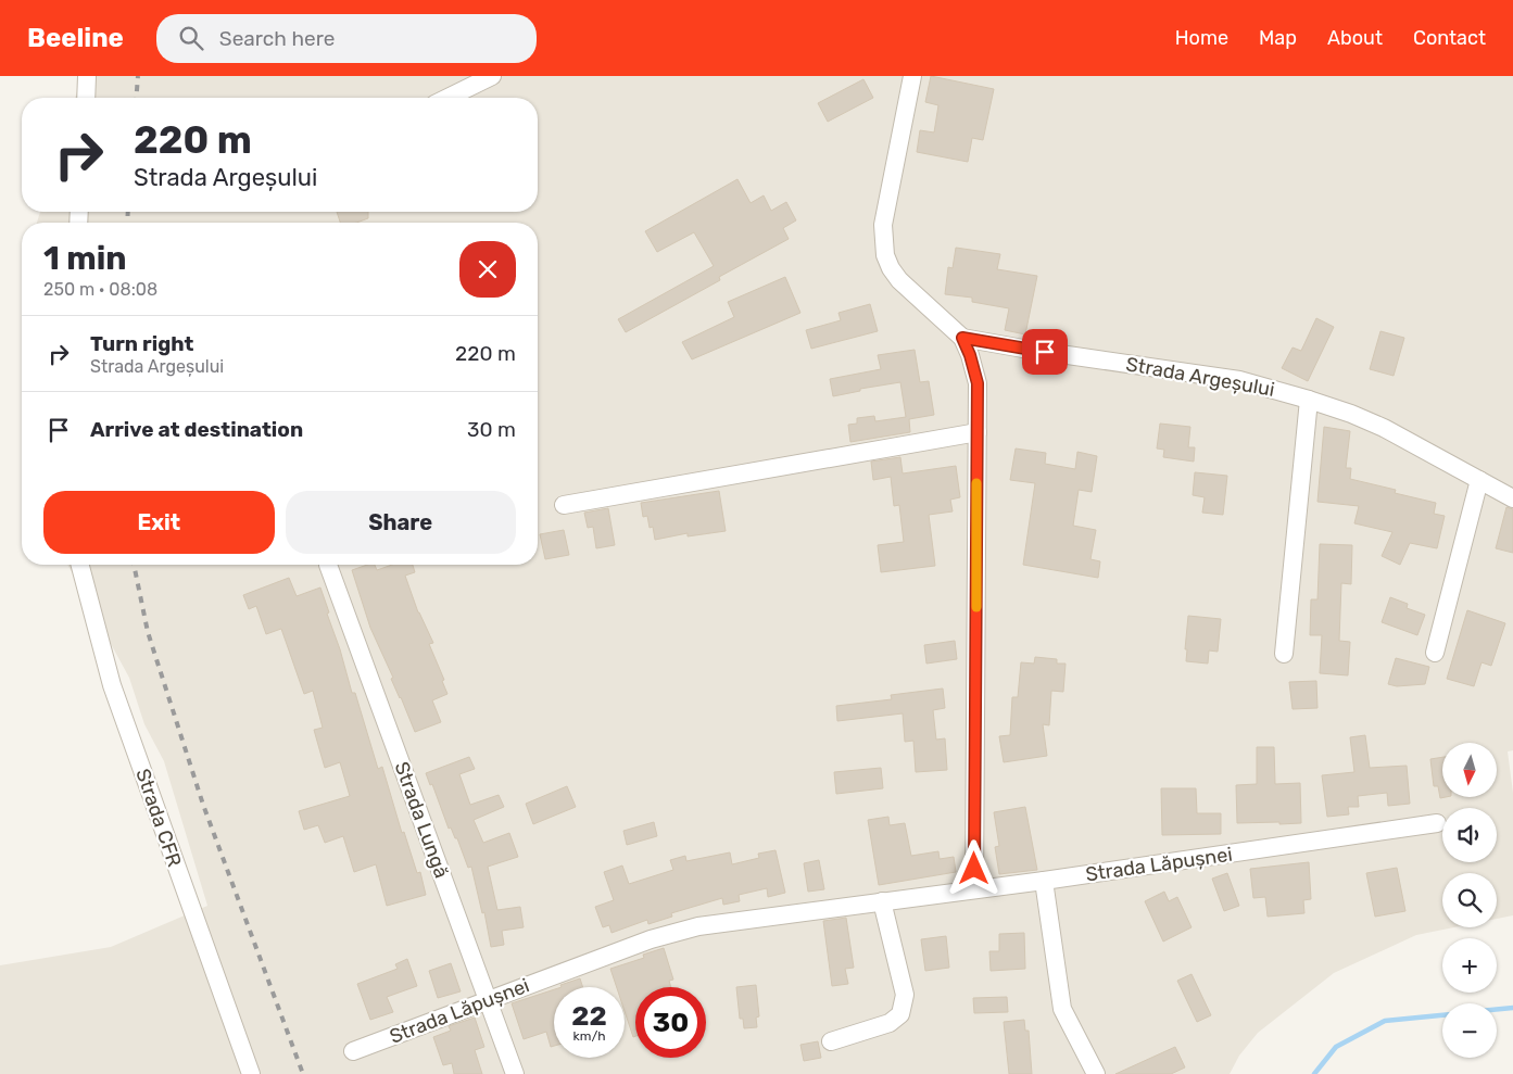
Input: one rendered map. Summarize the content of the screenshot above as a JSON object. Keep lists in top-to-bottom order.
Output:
{
  "streets": {
    "street": [
      "Strada Argeșului",
      "Strada CFR",
      "Strada Lungă",
      "Strada Lăpușnei"
    ]
  },
  "crossings": [
    ["Strada Lungă", "Strada Lăpușnei"]
  ],
  "north": "bottom",
  "page": {
    "header": "Beeline",
    "search": "Search here",
    "nav": [
      "Home",
      "Map",
      "About",
      "Contact"
    ],
    "turn": ["220 m", "Strada Argeșului"],
    "heading": ["1 min", "250 m · 08:08"],
    "list": [
      {
        "name": "Turn right",
        "note": "Strada Argeșului",
        "value": "220 m"
      },
      {
        "name": "Arrive at destination",
        "value": "30 m"
      }
    ],
    "buttons": ["Exit", "Share"],
    "map_buttons": ["+", "−"],
    "speed": "22 km/h",
    "limit": "30"
  }
}
